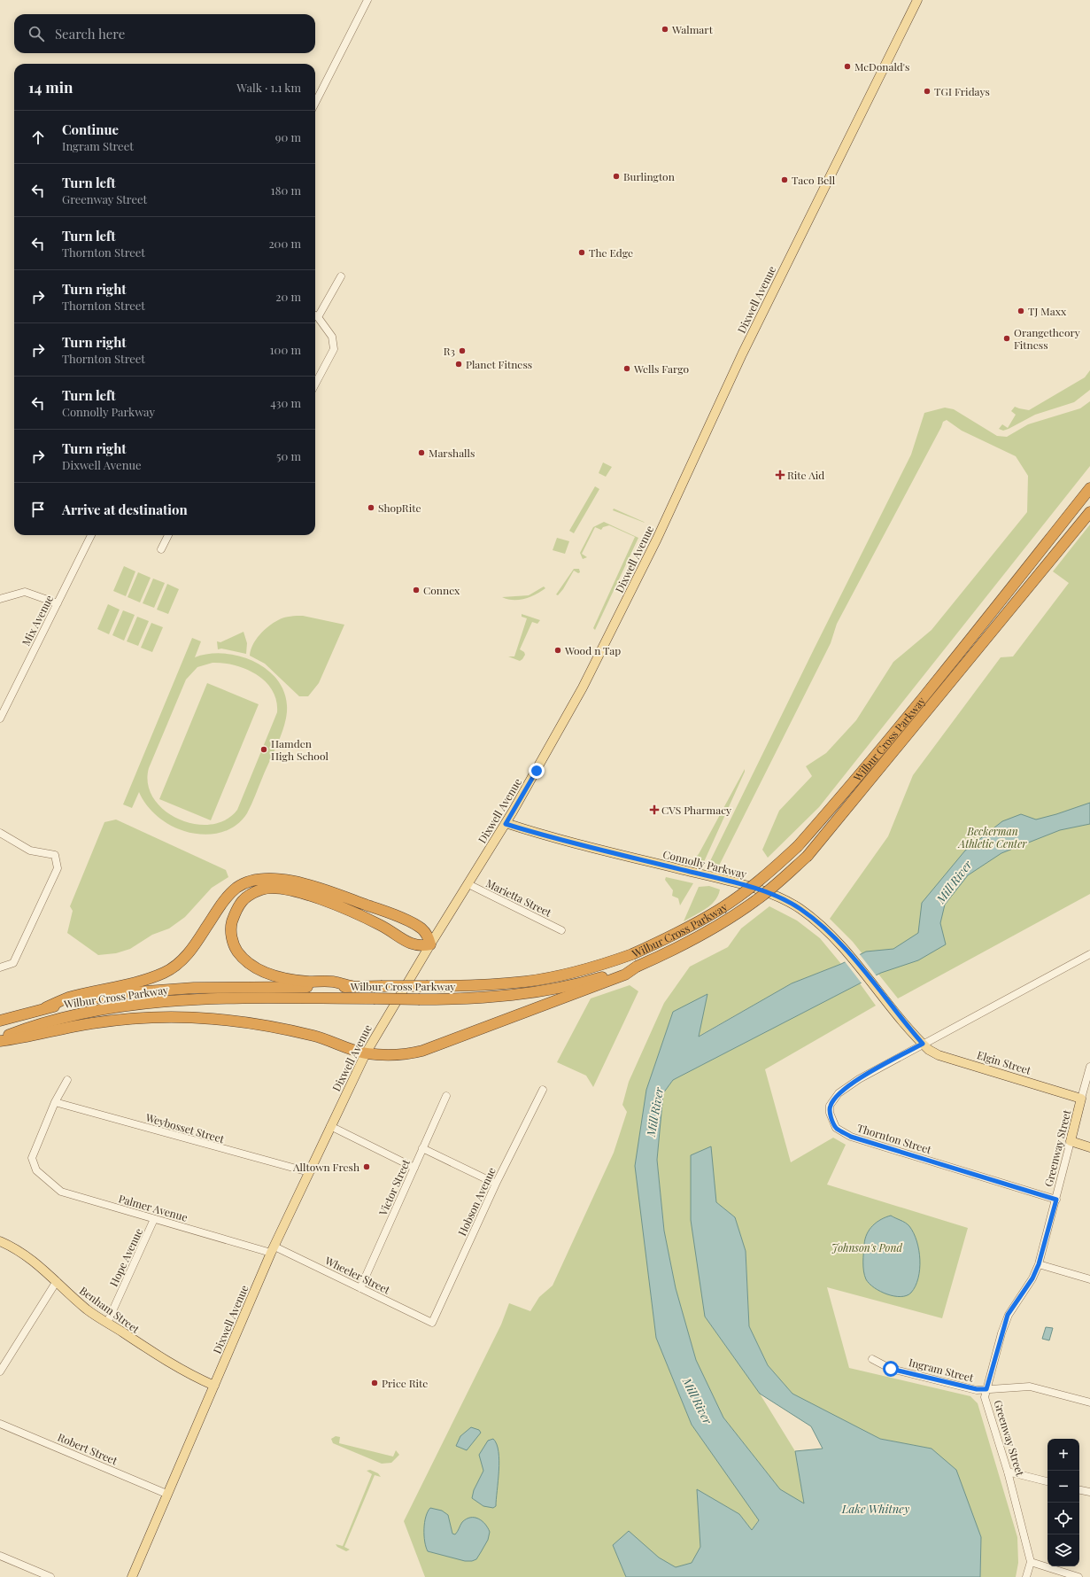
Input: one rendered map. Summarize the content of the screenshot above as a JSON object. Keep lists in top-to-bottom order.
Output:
{
  "streets": {
    "highway": ["Wilbur Cross Parkway"],
    "main road": [
      "Dixwell Avenue",
      "Connolly Parkway",
      "Elgin Street",
      "Greenway Street",
      "Benham Street"
    ],
    "street": [
      "Mix Avenue",
      "Marietta Street",
      "Weybosset Street",
      "Thornton Street",
      "Victor Street",
      "Hobson Avenue",
      "Palmer Avenue",
      "Hope Avenue",
      "Wheeler Street",
      "Ingram Street",
      "Robert Street"
    ]
  },
  "crossings": [
    ["Dixwell Avenue", "Connolly Parkway"],
    ["Dixwell Avenue", "Marietta Street"],
    ["Dixwell Avenue", "Weybosset Street"],
    ["Dixwell Avenue", "Palmer Avenue"],
    ["Dixwell Avenue", "Wheeler Street"],
    ["Dixwell Avenue", "Benham Street"],
    ["Dixwell Avenue", "Robert Street"],
    ["Connolly Parkway", "Elgin Street"],
    ["Connolly Parkway", "Thornton Street"],
    ["Elgin Street", "Thornton Street"],
    ["Elgin Street", "Greenway Street"],
    ["Weybosset Street", "Palmer Avenue"],
    ["Thornton Street", "Greenway Street"],
    ["Greenway Street", "Ingram Street"],
    ["Victor Street", "Wheeler Street"],
    ["Hobson Avenue", "Wheeler Street"],
    ["Palmer Avenue", "Hope Avenue"],
    ["Palmer Avenue", "Wheeler Street"],
    ["Hope Avenue", "Benham Street"]
  ],
  "water": ["Mill River", "Lake Whitney"],
  "parks": ["Beckerman Athletic Center", "Johnson's Pond"],
  "places": {
    "other": [
      "Walmart",
      "McDonald's",
      "TGI Fridays",
      "Burlington",
      "Taco Bell",
      "The Edge",
      "TJ Maxx",
      "Orangetheory Fitness",
      "R3",
      "Planet Fitness",
      "Wells Fargo",
      "Marshalls",
      "ShopRite",
      "Connex",
      "Wood n Tap",
      "Hamden High School",
      "Alltown Fresh",
      "Price Rite"
    ],
    "health": ["Rite Aid", "CVS Pharmacy"]
  },
  "page": {
    "search": "Search here",
    "heading": ["14 min", "Walk · 1.1 km"],
    "list": [
      ["Continue", "Ingram Street", "90 m"],
      ["Turn left", "Greenway Street", "180 m"],
      ["Turn left", "Thornton Street", "200 m"],
      ["Turn right", "Thornton Street", "20 m"],
      ["Turn right", "Thornton Street", "100 m"],
      ["Turn left", "Connolly Parkway", "430 m"],
      ["Turn right", "Dixwell Avenue", "50 m"],
      "Arrive at destination"
    ],
    "map_buttons": ["+", "−"]
  }
}
